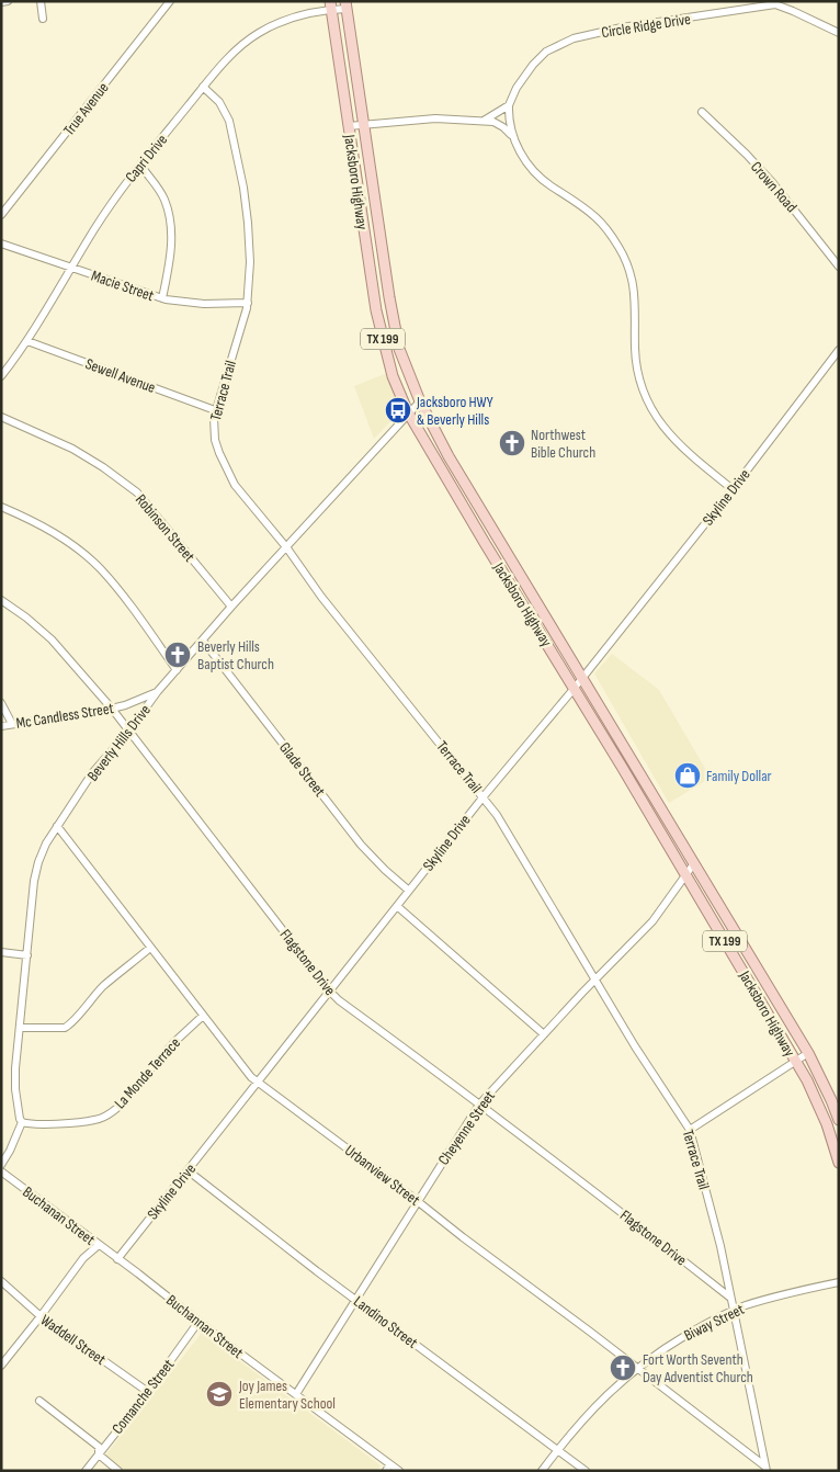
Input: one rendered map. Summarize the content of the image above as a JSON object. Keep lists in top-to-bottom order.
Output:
{
  "streets": {
    "main road": ["Jacksboro Highway", "TX 199"],
    "street": [
      "Circle Ridge Drive",
      "True Avenue",
      "Capri Drive",
      "Crown Road",
      "Macie Street",
      "Sewell Avenue",
      "Terrace Trail",
      "Skyline Drive",
      "Robinson Street",
      "Mc Candless Street",
      "Beverly Hills Drive",
      "Glade Street",
      "Flagstone Drive",
      "La Monde Terrace",
      "Cheyenne Street",
      "Urbanview Street",
      "Buchanan Street",
      "Landino Street",
      "Biway Street",
      "Buchannan Street",
      "Waddell Street",
      "Comanche Street"
    ]
  },
  "crossings": [
    ["Capri Drive", "Jacksboro Highway"],
    ["Capri Drive", "Macie Street"],
    ["Capri Drive", "Sewell Avenue"],
    ["Capri Drive", "Terrace Trail"],
    ["Jacksboro Highway", "Skyline Drive"],
    ["Jacksboro Highway", "Beverly Hills Drive"],
    ["Jacksboro Highway", "Cheyenne Street"],
    ["Macie Street", "Terrace Trail"],
    ["Sewell Avenue", "Terrace Trail"],
    ["Terrace Trail", "Skyline Drive"],
    ["Terrace Trail", "Beverly Hills Drive"],
    ["Terrace Trail", "Flagstone Drive"],
    ["Terrace Trail", "Cheyenne Street"],
    ["Terrace Trail", "Urbanview Street"],
    ["Terrace Trail", "Biway Street"],
    ["Skyline Drive", "Glade Street"],
    ["Skyline Drive", "Flagstone Drive"],
    ["Skyline Drive", "Urbanview Street"],
    ["Skyline Drive", "Buchanan Street"],
    ["Skyline Drive", "Landino Street"],
    ["Skyline Drive", "Buchannan Street"],
    ["Robinson Street", "Beverly Hills Drive"],
    ["Mc Candless Street", "Beverly Hills Drive"],
    ["Mc Candless Street", "Flagstone Drive"],
    ["Beverly Hills Drive", "Glade Street"],
    ["Beverly Hills Drive", "Flagstone Drive"],
    ["Beverly Hills Drive", "La Monde Terrace"],
    ["Beverly Hills Drive", "Urbanview Street"],
    ["Flagstone Drive", "Cheyenne Street"],
    ["La Monde Terrace", "Urbanview Street"],
    ["Cheyenne Street", "Urbanview Street"],
    ["Cheyenne Street", "Landino Street"],
    ["Cheyenne Street", "Buchannan Street"],
    ["Urbanview Street", "Biway Street"],
    ["Buchanan Street", "Buchannan Street"],
    ["Landino Street", "Biway Street"],
    ["Buchannan Street", "Comanche Street"],
    ["Waddell Street", "Comanche Street"]
  ],
  "places": {
    "bus stop": ["Jacksboro HWY & Beverly Hills"],
    "church": ["Northwest Bible Church", "Beverly Hills Baptist Church", "Fort Worth Seventh Day Adventist Church"],
    "shop": ["Family Dollar"],
    "school or university": ["Joy James Elementary School"]
  }
}
